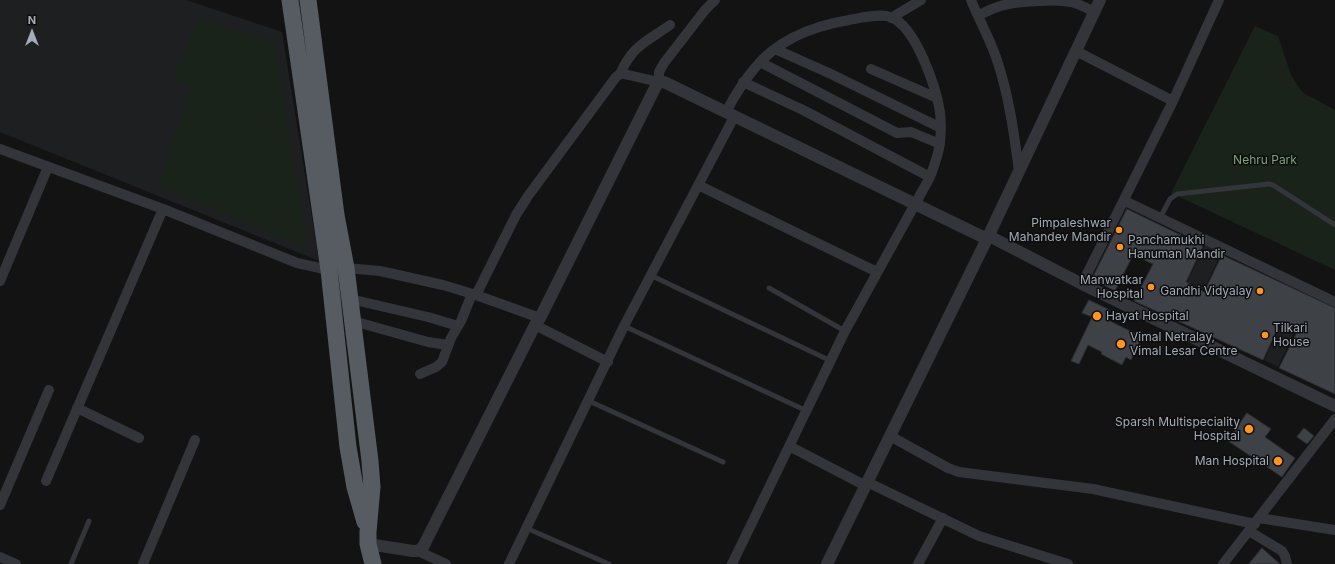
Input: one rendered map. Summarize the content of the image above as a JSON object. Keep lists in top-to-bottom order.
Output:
{
  "parks": ["Nehru Park"],
  "places": [
    "Pimpaleshwar Mahandev Mandir",
    "Panchamukhi Hanuman Mandir",
    "Manwatkar Hospital",
    "Gandhi Vidyalay",
    "Hayat Hospital",
    "Tilkari House",
    "Vimal Netralay, Vimal Lesar Centre",
    "Sparsh Multispeciality Hospital",
    "Man Hospital"
  ],
  "north": "top"
}
